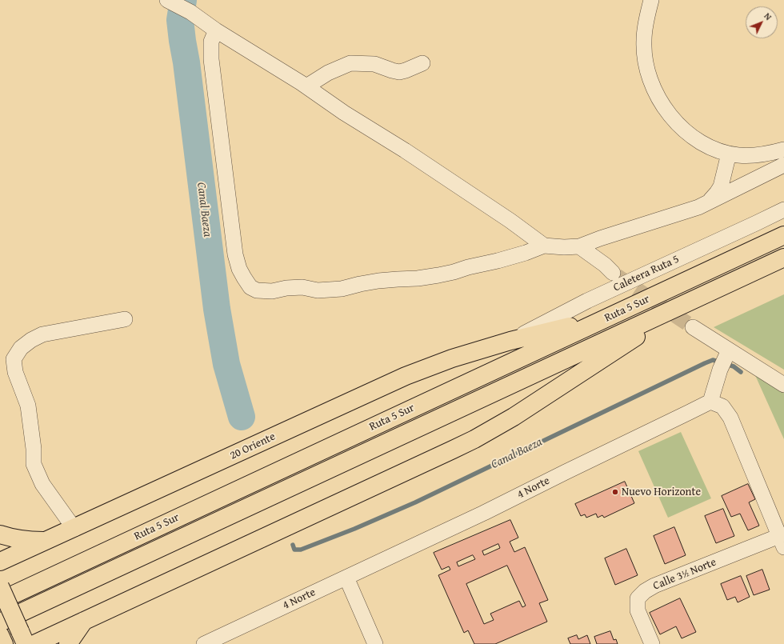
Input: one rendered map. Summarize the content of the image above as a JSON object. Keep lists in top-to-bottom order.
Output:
{
  "streets": {
    "main road": ["Ruta 5 Sur", "20 Oriente"],
    "street": ["Caletera Ruta 5", "4 Norte", "Calle 3½ Norte"]
  },
  "crossings": [
    ["Caletera Ruta 5", "20 Oriente"],
    ["Ruta 5 Sur", "20 Oriente"]
  ],
  "water": ["Canal Baeza"],
  "places": ["Nuevo Horizonte"],
  "north": "top right"
}
